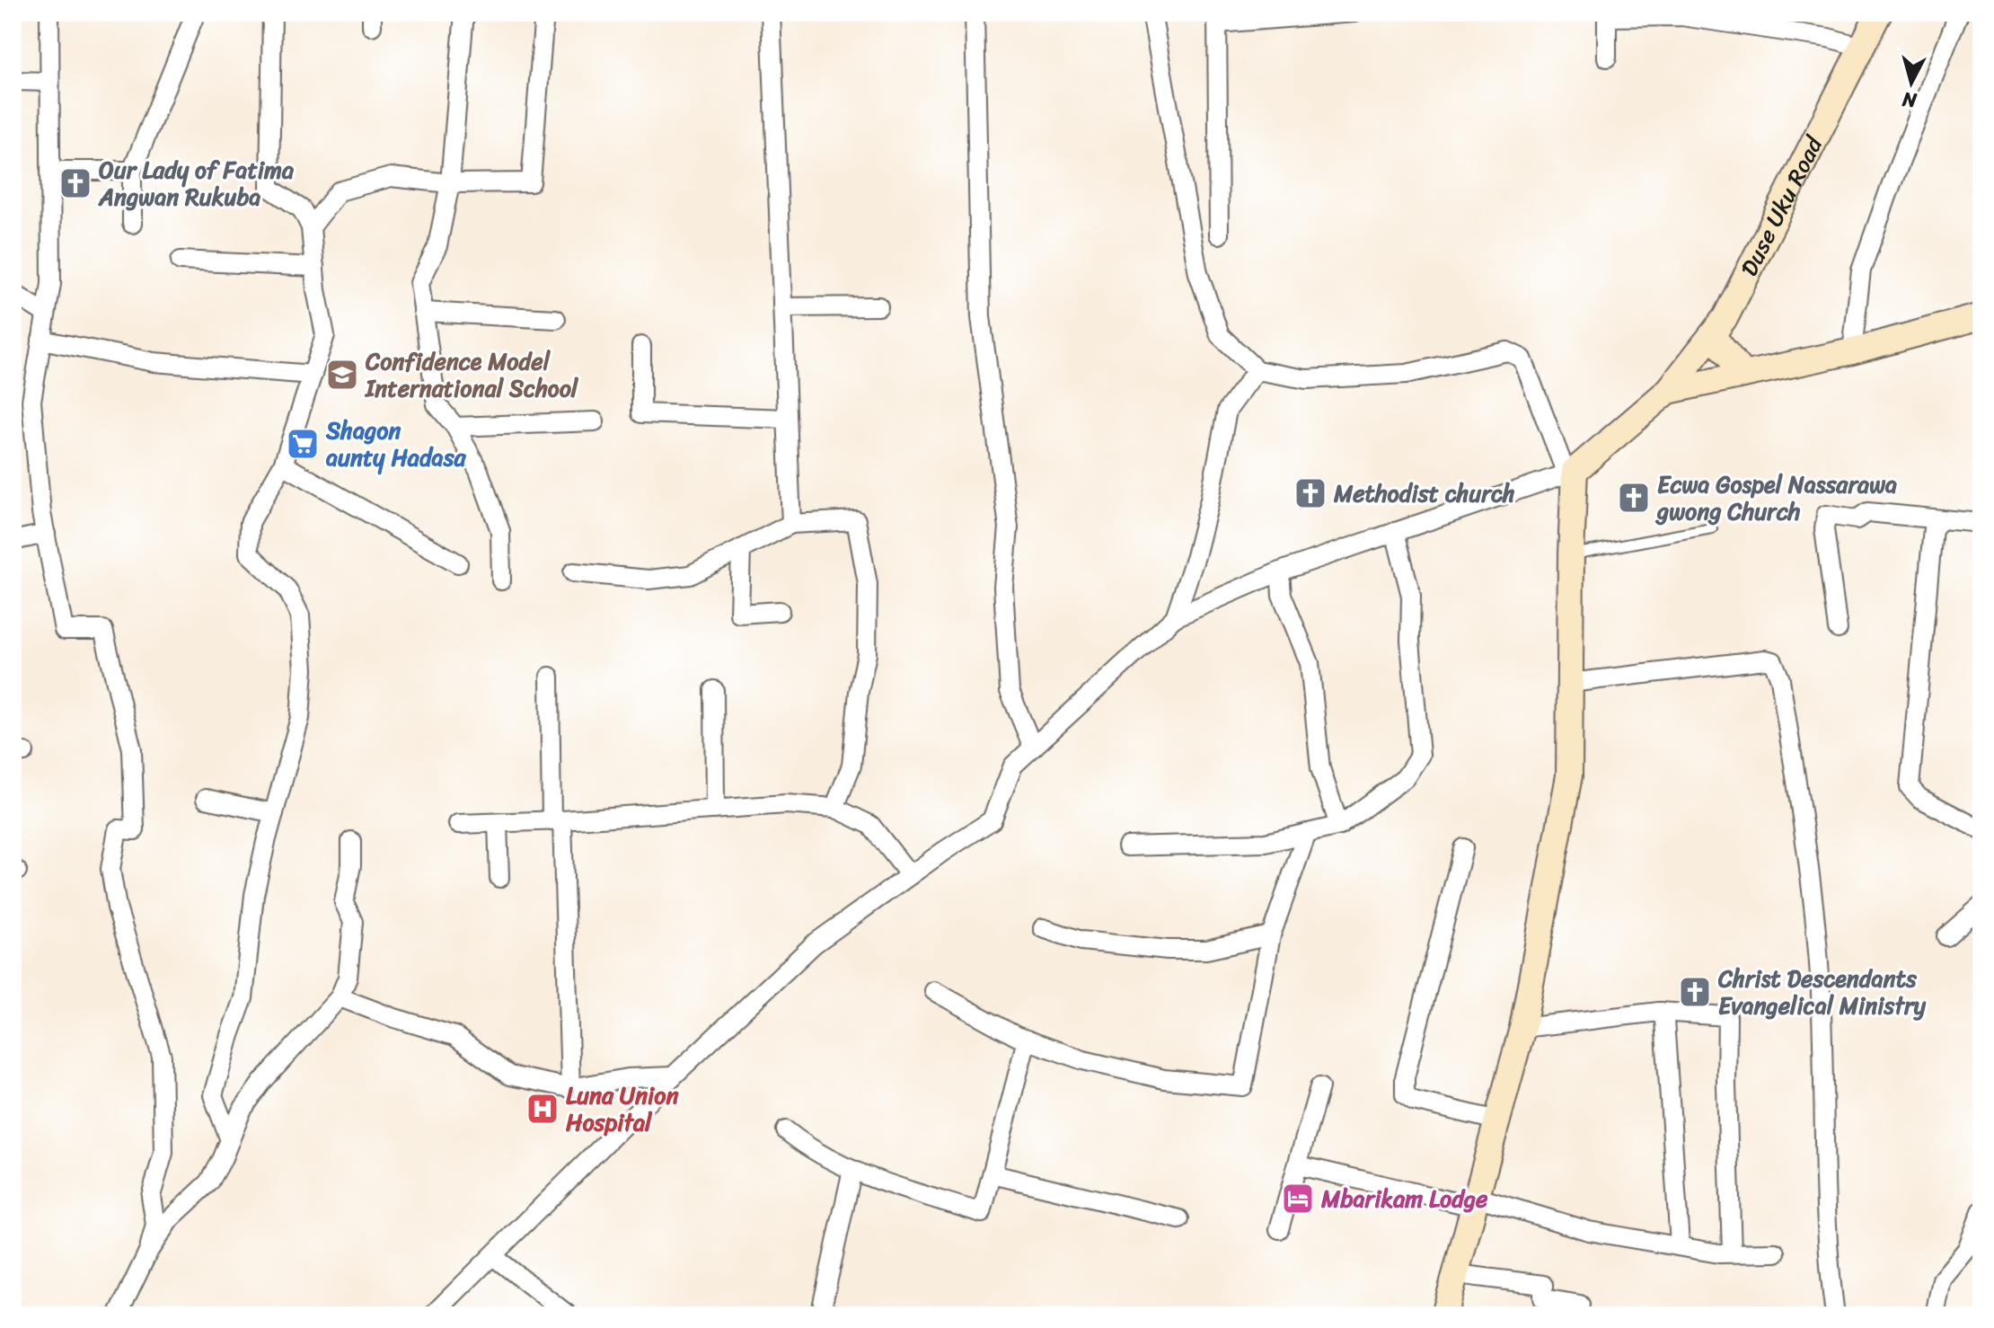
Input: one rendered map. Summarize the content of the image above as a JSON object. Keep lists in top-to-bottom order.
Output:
{
  "streets": {
    "street": ["Duse Uku Road"]
  },
  "places": {
    "church": [
      "Our Lady of Fatima Angwan Rukuba",
      "Methodist church",
      "Ecwa Gospel Nassarawa gwong Church",
      "Christ Descendants Evangelical Ministry"
    ],
    "school or university": ["Confidence Model International School"],
    "supermarket": ["Shagon aunty Hadasa"],
    "hospital": ["Luna Union Hospital"],
    "hotel": ["Mbarikam Lodge"]
  },
  "north": "bottom"
}
